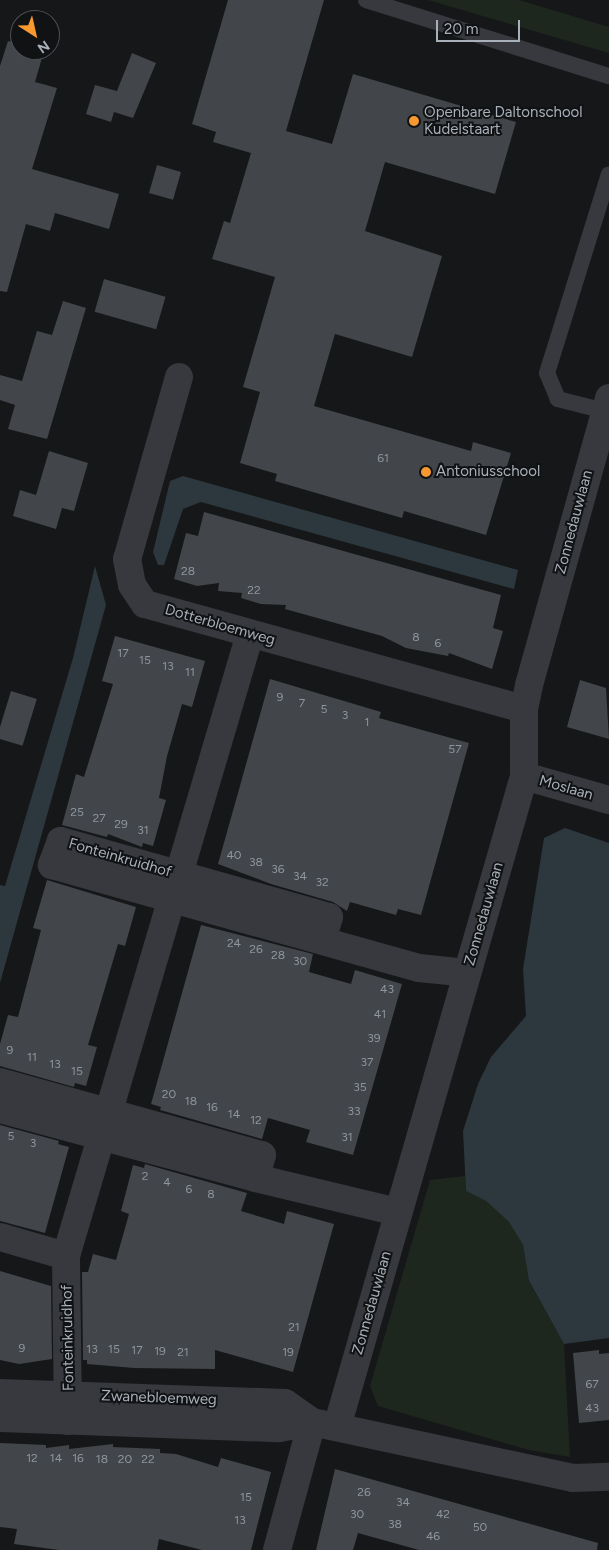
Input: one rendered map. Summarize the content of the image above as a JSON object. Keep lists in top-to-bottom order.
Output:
{
  "streets": {
    "street": [
      "Zonnedauwlaan",
      "Dotterbloemweg",
      "Moslaan",
      "Fonteinkruidhof",
      "Zwanebloemweg"
    ]
  },
  "crossings": [
    ["Zonnedauwlaan", "Dotterbloemweg"],
    ["Zonnedauwlaan", "Moslaan"],
    ["Zonnedauwlaan", "Fonteinkruidhof"],
    ["Zonnedauwlaan", "Zwanebloemweg"],
    ["Dotterbloemweg", "Fonteinkruidhof"],
    ["Fonteinkruidhof", "Zwanebloemweg"]
  ],
  "places": ["Openbare Daltonschool Kudelstaart", "Antoniusschool"],
  "house_numbers": [
    "61",
    "28",
    "22",
    "8",
    "6",
    "17",
    "15",
    "13",
    "11",
    "9",
    "7",
    "5",
    "3",
    "1",
    "57",
    "25",
    "27",
    "29",
    "31",
    "40",
    "38",
    "36",
    "34",
    "32",
    "24",
    "26",
    "28",
    "30",
    "43",
    "41",
    "39",
    "9",
    "11",
    "37",
    "13",
    "15",
    "35",
    "20",
    "18",
    "16",
    "33",
    "14",
    "12",
    "5",
    "31",
    "3",
    "2",
    "4",
    "6",
    "8",
    "21",
    "9",
    "13",
    "15",
    "17",
    "19",
    "21",
    "19",
    "67",
    "43",
    "12",
    "14",
    "16",
    "18",
    "20",
    "22",
    "26",
    "15",
    "34",
    "30",
    "42",
    "13",
    "38",
    "50",
    "46"
  ],
  "scale_bar": "20 m",
  "north": "bottom right"
}
